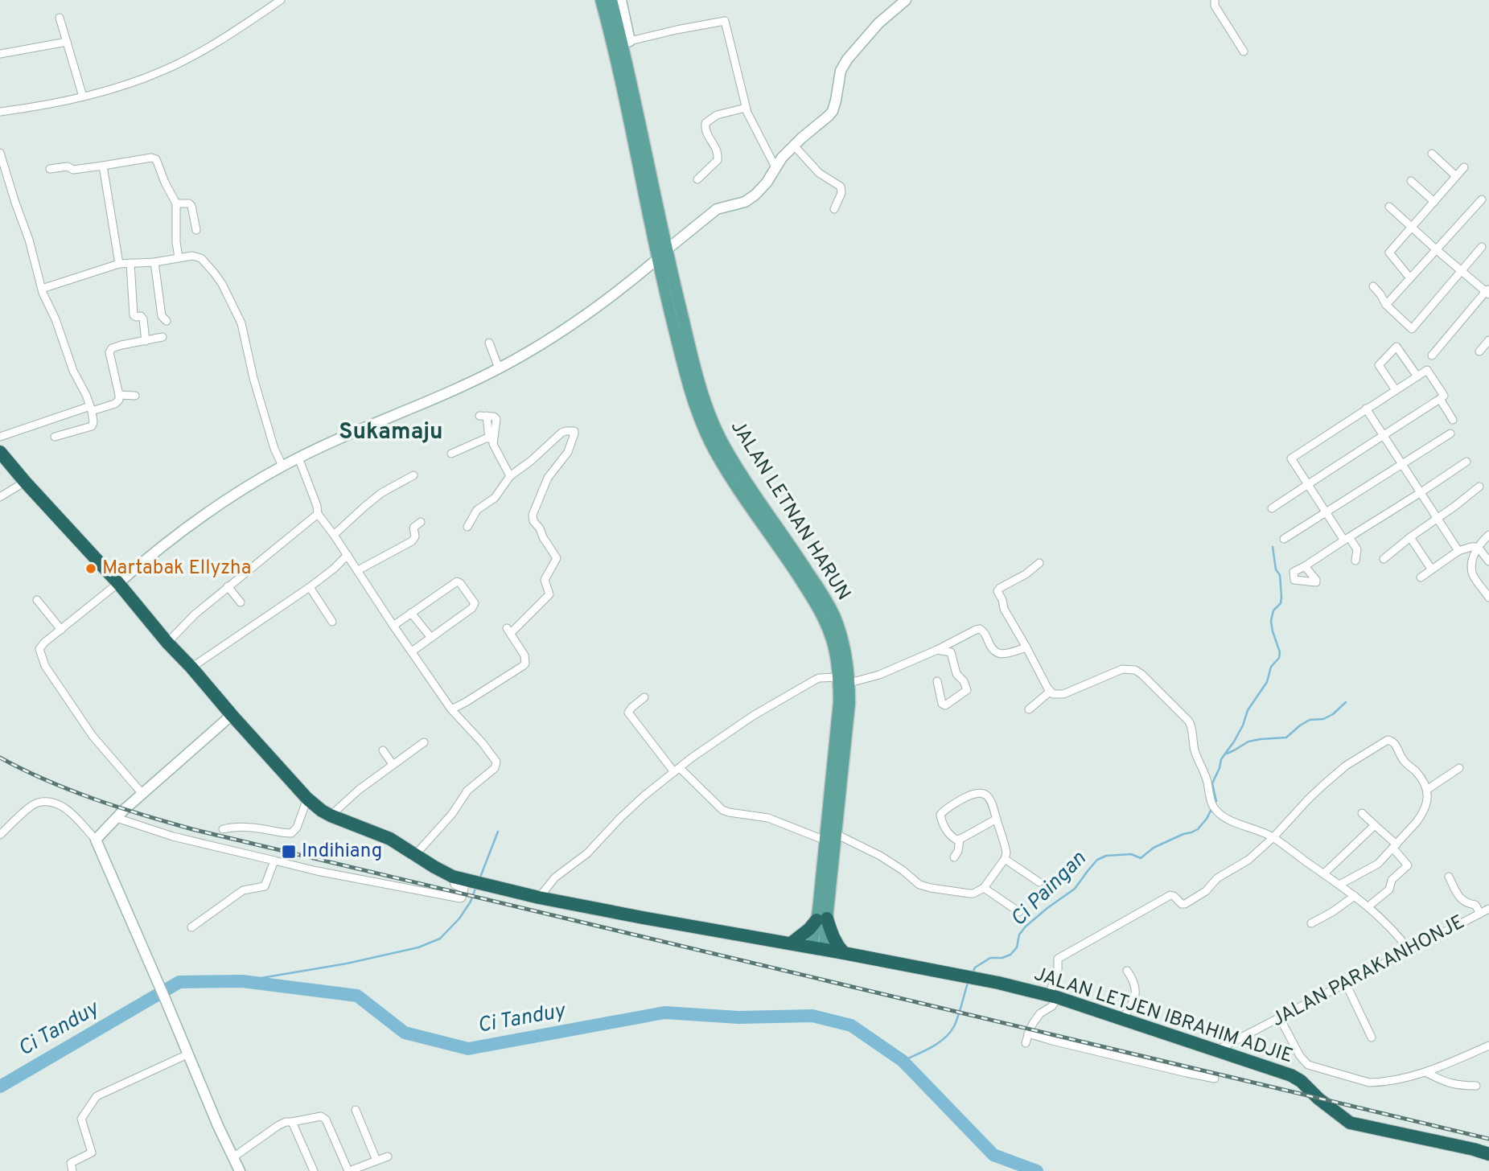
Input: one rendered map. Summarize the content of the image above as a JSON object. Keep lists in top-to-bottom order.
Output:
{
  "streets": {
    "highway": ["JALAN LETJEN IBRAHIM ADJIE"],
    "main road": ["JALAN LETNAN HARUN"],
    "street": ["JALAN PARAKANHONJE"]
  },
  "crossings": [
    ["JALAN LETNAN HARUN", "JALAN LETJEN IBRAHIM ADJIE"],
    ["JALAN PARAKANHONJE", "JALAN LETJEN IBRAHIM ADJIE"]
  ],
  "districts": ["Sukamaju"],
  "water": ["Ci Paingan", "Ci Tanduy"],
  "places": {
    "other": ["Martabak Ellyzha"],
    "transit": ["Indihiang"]
  }
}
